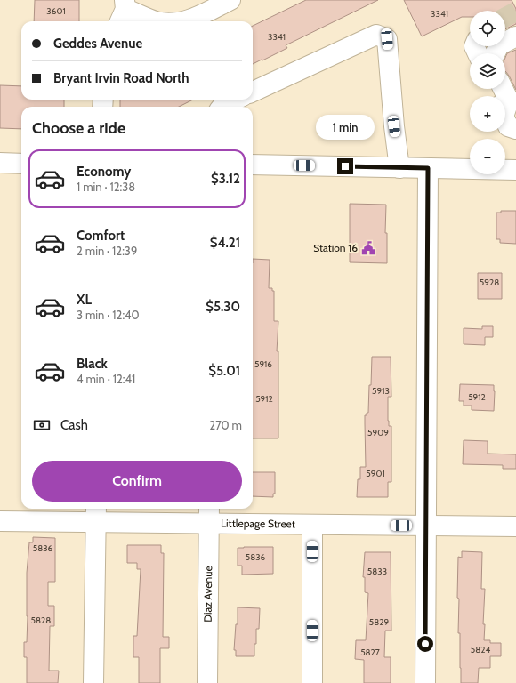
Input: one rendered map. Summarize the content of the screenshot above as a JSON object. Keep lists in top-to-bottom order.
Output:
{
  "streets": {
    "street": ["Littlepage Street", "Diaz Avenue"]
  },
  "crossings": [
    ["Littlepage Street", "Diaz Avenue"]
  ],
  "places": {
    "public building": ["Station 16"]
  },
  "house_numbers": [
    "3601",
    "3341",
    "3341",
    "5928",
    "5916",
    "5913",
    "5912",
    "5912",
    "5909",
    "5901",
    "5836",
    "5836",
    "5833",
    "5828",
    "5829",
    "5824",
    "5827"
  ],
  "page": {
    "map_buttons": ["+", "−"],
    "banner": ["Geddes Avenue", "Bryant Irvin Road North"],
    "heading": "Choose a ride",
    "bubble": "1 min",
    "list": [
      {
        "name": "Economy",
        "note": "1 min · 12:38",
        "value": "$3.12"
      },
      {
        "name": "Comfort",
        "note": "2 min · 12:39",
        "value": "$4.21"
      },
      {
        "name": "XL",
        "note": "3 min · 12:40",
        "value": "$5.30"
      },
      {
        "name": "Black",
        "note": "4 min · 12:41",
        "value": "$5.01"
      }
    ],
    "pay": ["Cash", "270 m"],
    "buttons": "Confirm"
  }
}
